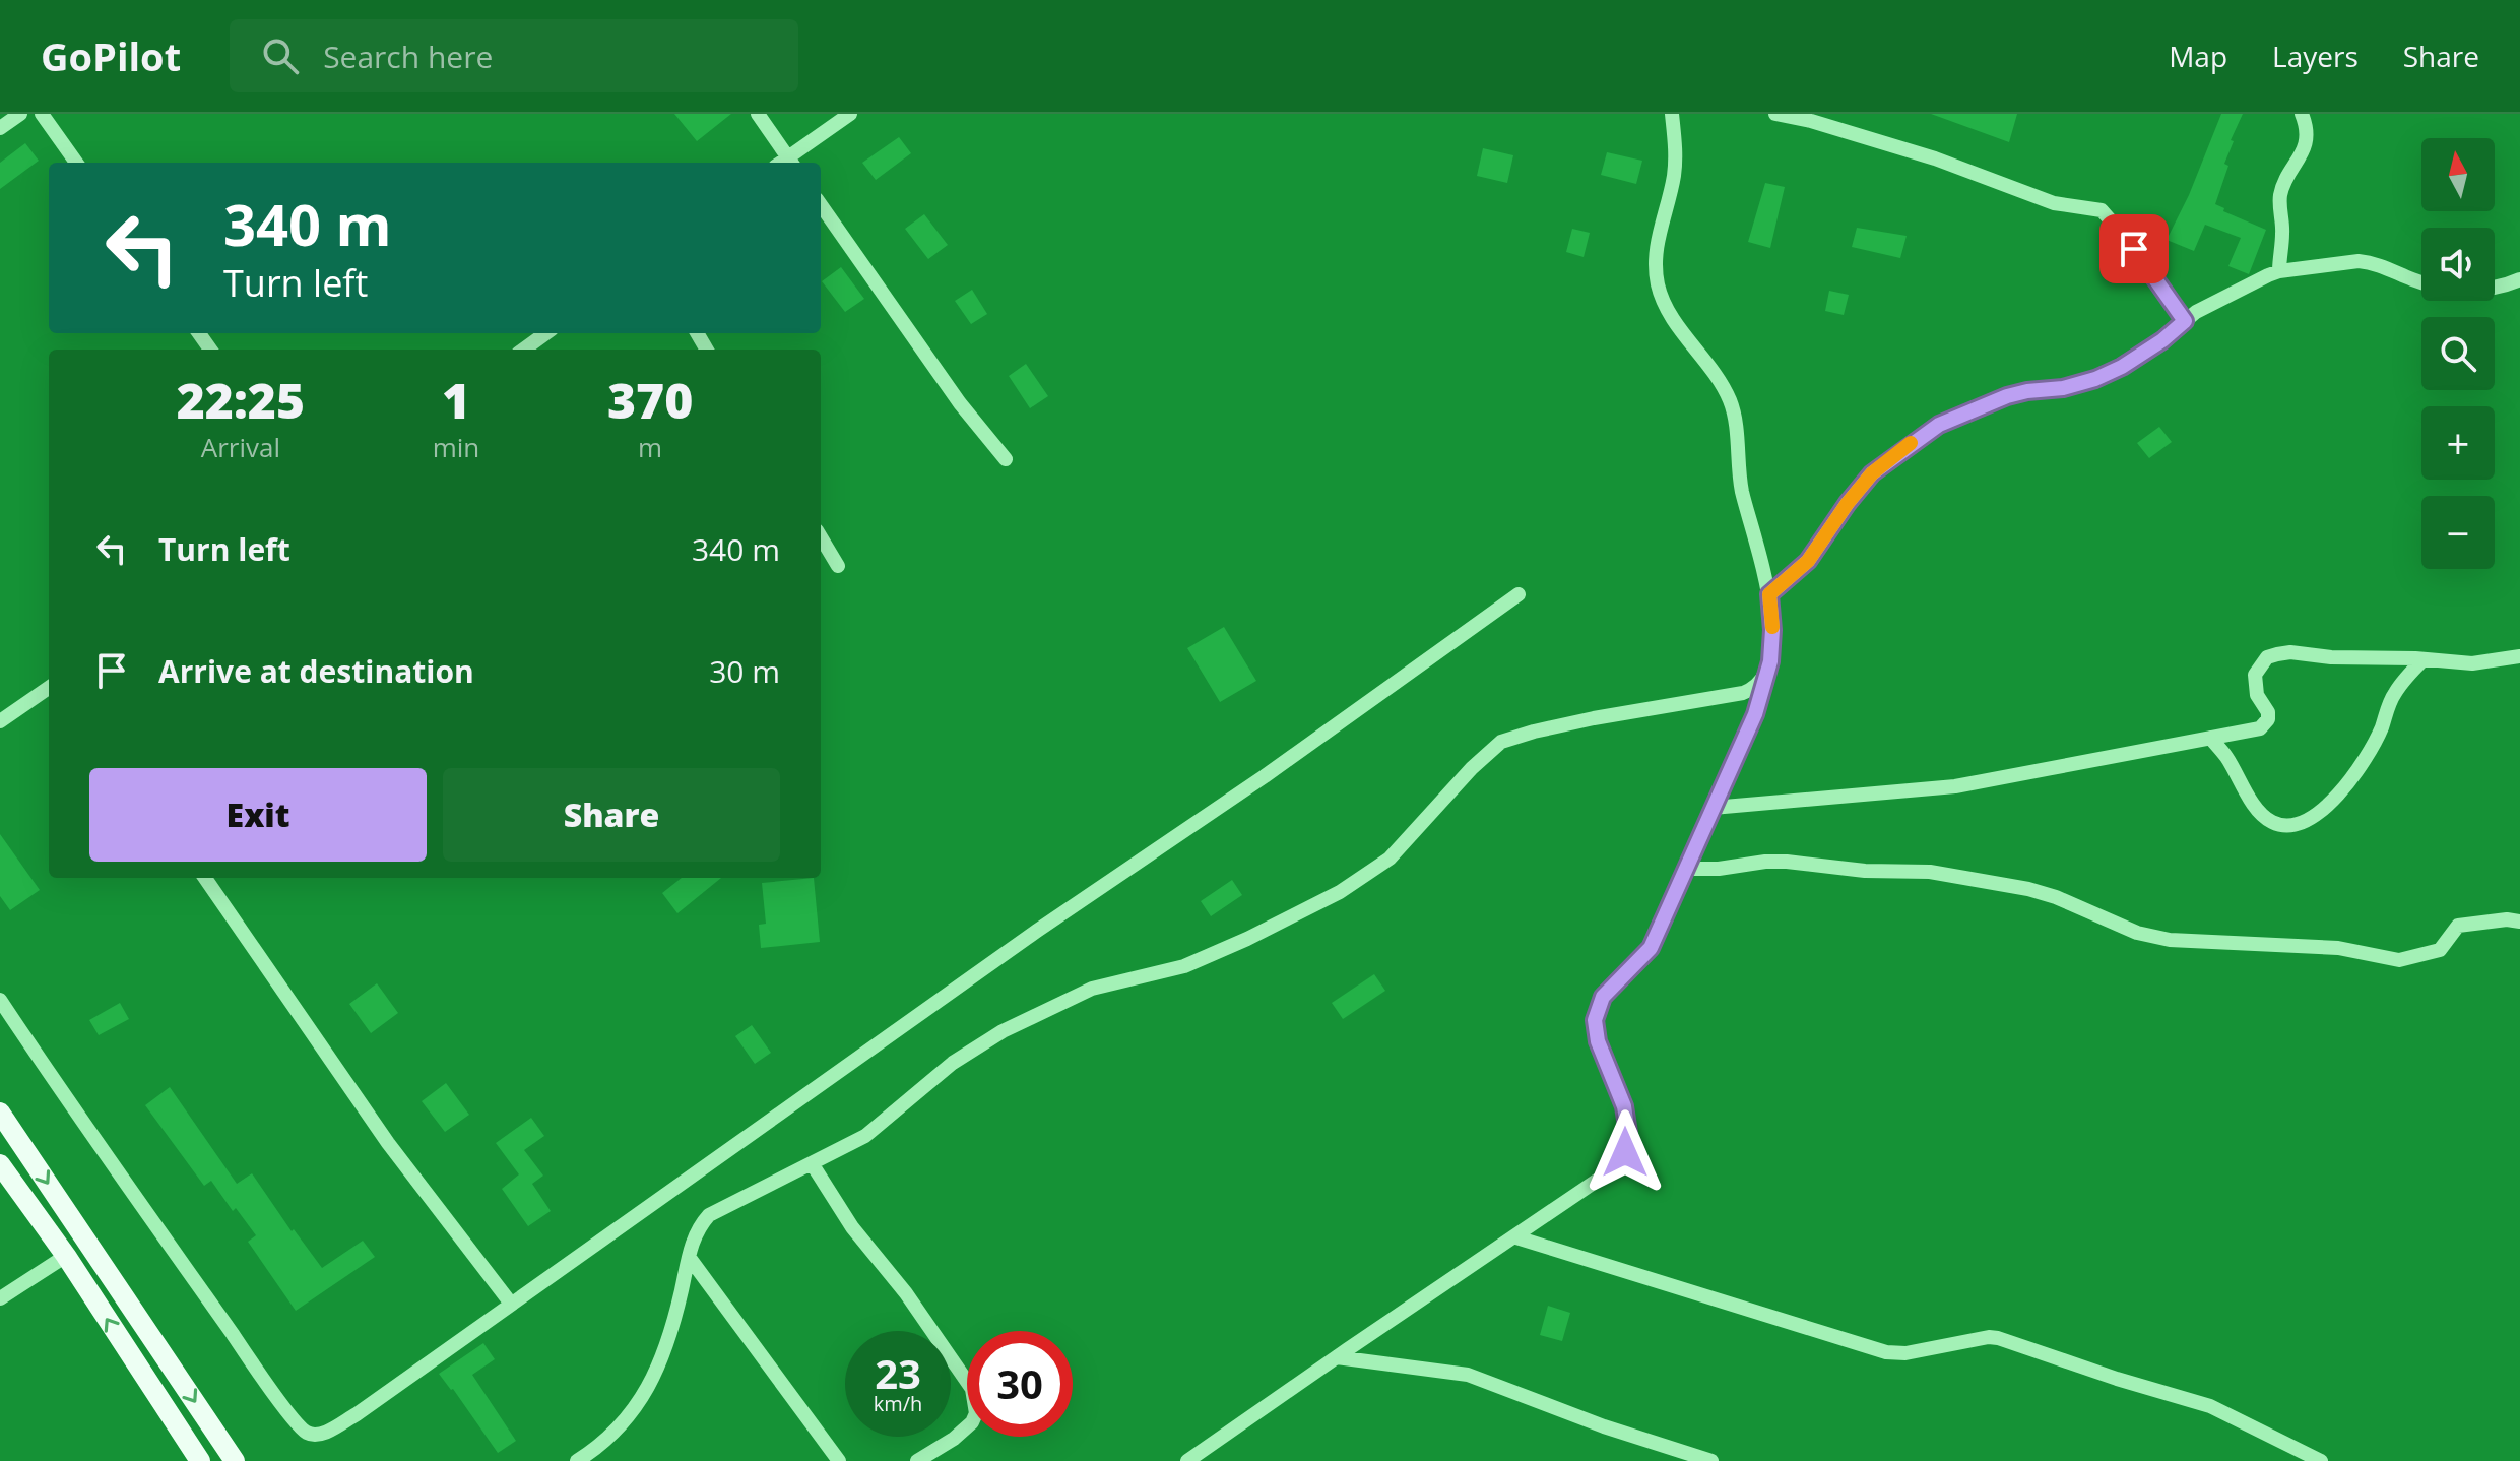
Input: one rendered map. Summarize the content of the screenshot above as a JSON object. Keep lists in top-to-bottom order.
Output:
{
  "north": "top",
  "page": {
    "header": "GoPilot",
    "search": "Search here",
    "nav": ["Map", "Layers", "Share"],
    "map_buttons": ["+", "−"],
    "turn": ["340 m", "Turn left"],
    "eta": [
      "22:25",
      "Arrival",
      "1",
      "min",
      "370",
      "m"
    ],
    "list": [
      {
        "name": "Turn left",
        "value": "340 m"
      },
      {
        "name": "Arrive at destination",
        "value": "30 m"
      }
    ],
    "buttons": ["Exit", "Share"],
    "speed": "23 km/h",
    "limit": "30"
  }
}
